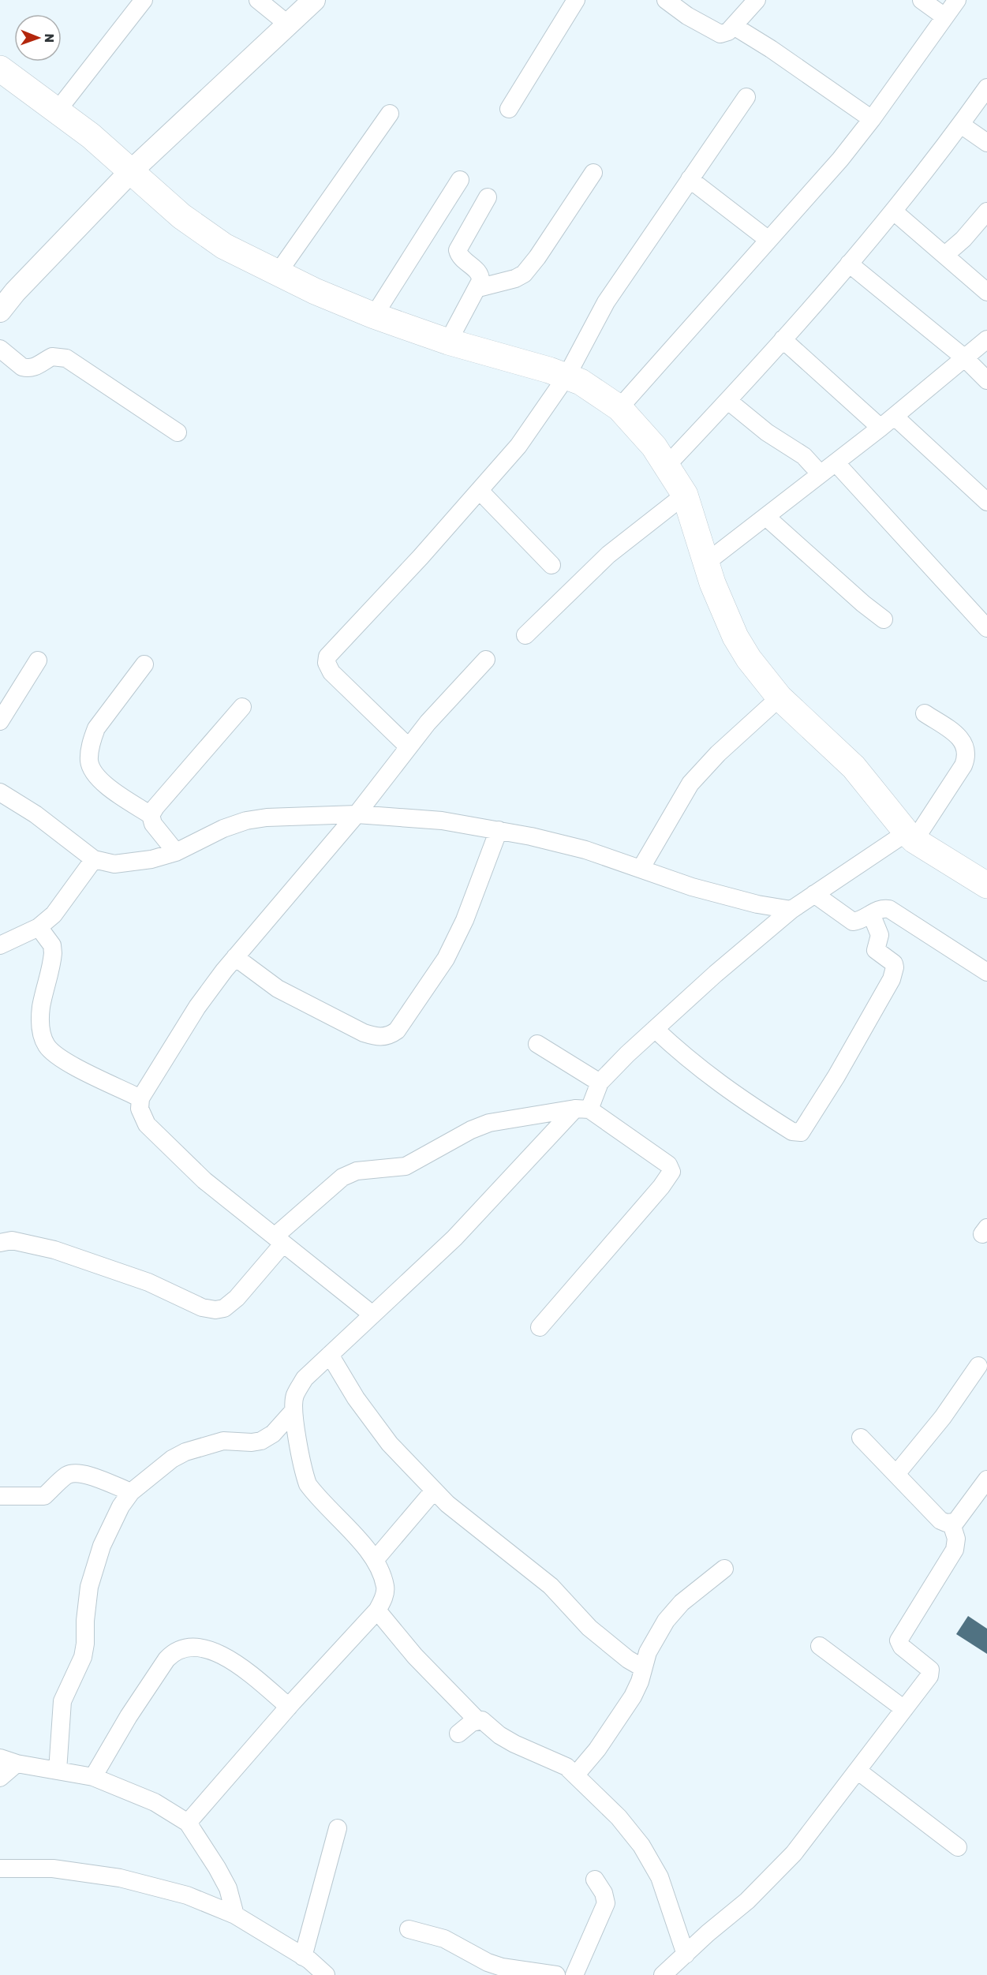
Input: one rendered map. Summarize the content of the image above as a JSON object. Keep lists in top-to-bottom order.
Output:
{
  "north": "right"
}
